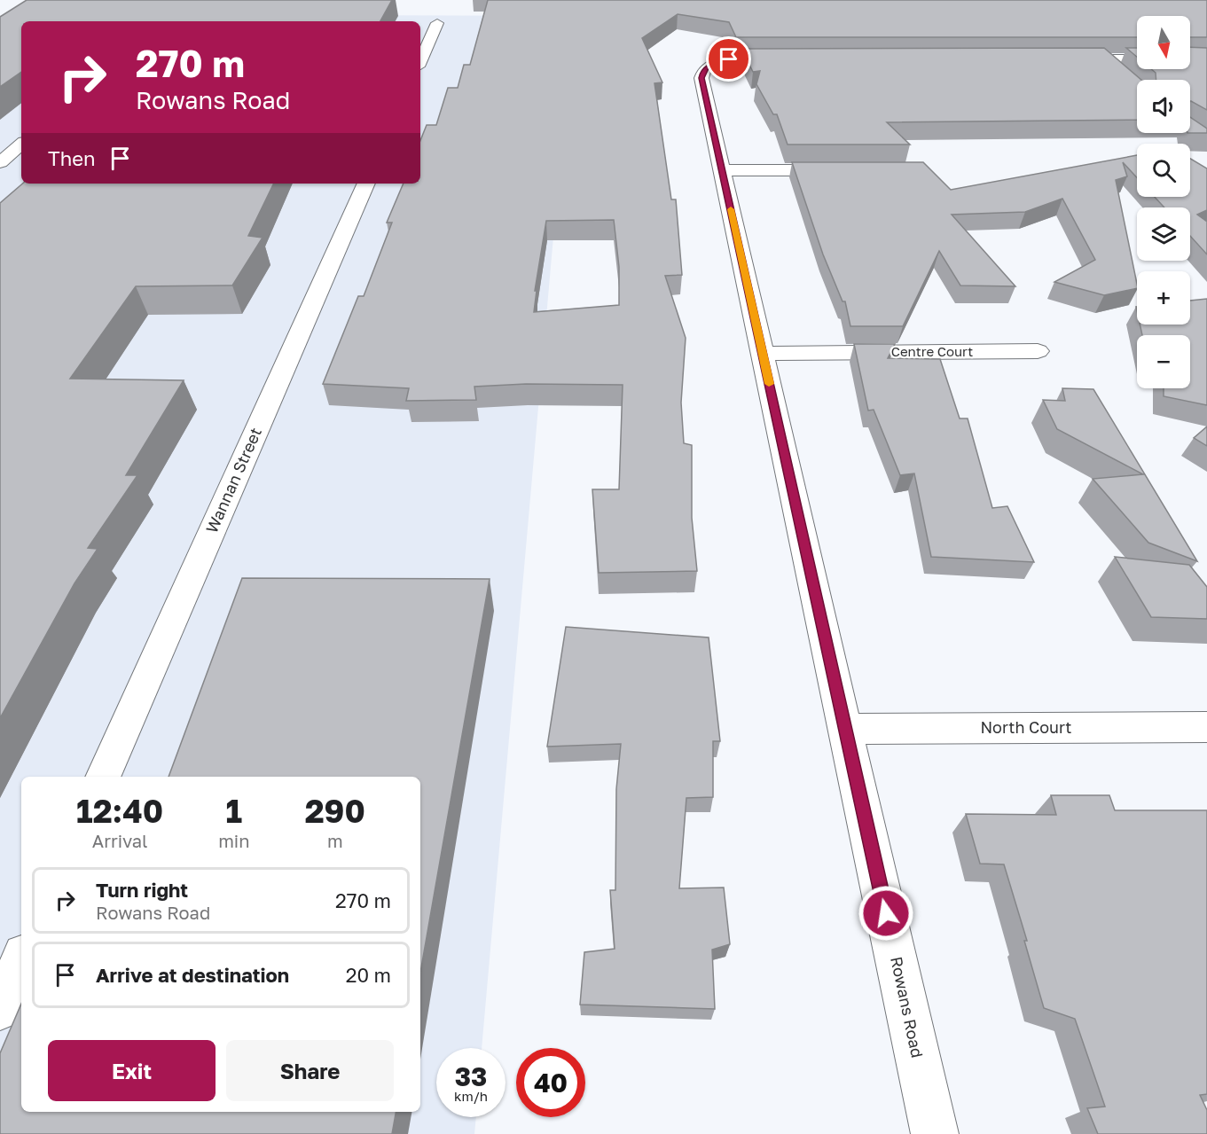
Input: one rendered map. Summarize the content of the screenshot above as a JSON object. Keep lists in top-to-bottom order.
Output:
{
  "streets": {
    "street": [
      "Centre Court",
      "Wannan Street",
      "North Court",
      "Rowans Road"
    ]
  },
  "crossings": [
    ["Centre Court", "Rowans Road"],
    ["North Court", "Rowans Road"]
  ],
  "north": "bottom",
  "page": {
    "map_buttons": ["+", "−"],
    "turn": ["270 m", "Rowans Road"],
    "then": "Then",
    "eta": [
      "12:40",
      "Arrival",
      "1",
      "min",
      "290",
      "m"
    ],
    "list": [
      {
        "name": "Turn right",
        "note": "Rowans Road",
        "value": "270 m"
      },
      {
        "name": "Arrive at destination",
        "value": "20 m"
      }
    ],
    "buttons": ["Exit", "Share"],
    "speed": "33 km/h",
    "limit": "40"
  }
}
